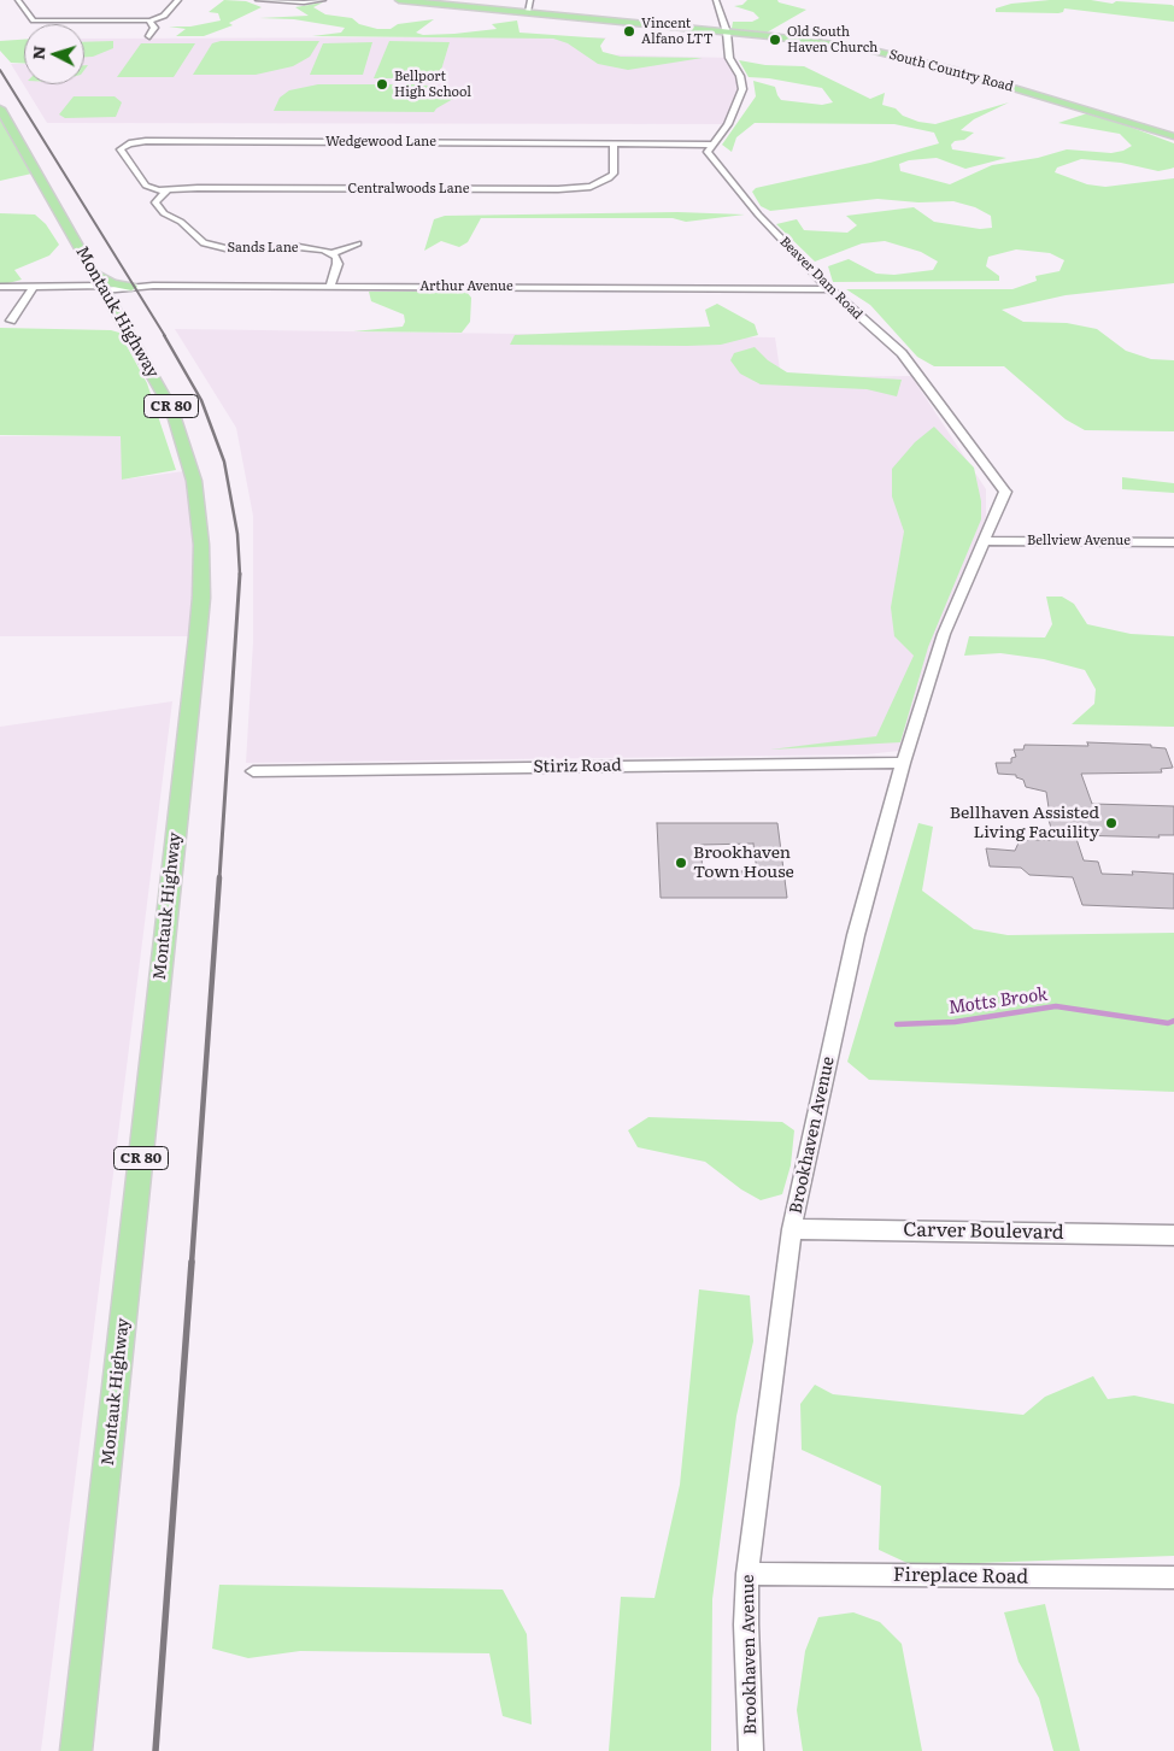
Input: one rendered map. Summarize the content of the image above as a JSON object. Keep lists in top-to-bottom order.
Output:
{
  "streets": {
    "main road": ["South Country Road", "Montauk Highway", "CR 80"],
    "street": [
      "Wedgewood Lane",
      "Centralwoods Lane",
      "Sands Lane",
      "Beaver Dam Road",
      "Arthur Avenue",
      "Bellview Avenue",
      "Stiriz Road",
      "Brookhaven Avenue",
      "Carver Boulevard",
      "Fireplace Road"
    ]
  },
  "crossings": [
    ["Wedgewood Lane", "Centralwoods Lane"],
    ["Wedgewood Lane", "Sands Lane"],
    ["Wedgewood Lane", "Beaver Dam Road"],
    ["Centralwoods Lane", "Sands Lane"],
    ["Beaver Dam Road", "Arthur Avenue"],
    ["Beaver Dam Road", "Bellview Avenue"],
    ["Beaver Dam Road", "Brookhaven Avenue"],
    ["Arthur Avenue", "Montauk Highway"],
    ["Bellview Avenue", "Brookhaven Avenue"],
    ["Stiriz Road", "Brookhaven Avenue"],
    ["Brookhaven Avenue", "Carver Boulevard"],
    ["Brookhaven Avenue", "Fireplace Road"]
  ],
  "water": ["Motts Brook"],
  "places": [
    "Vincent Alfano LTT",
    "Old South Haven Church",
    "Bellport High School",
    "Bellhaven Assisted Living Facuility",
    "Brookhaven Town House"
  ],
  "north": "left"
}
